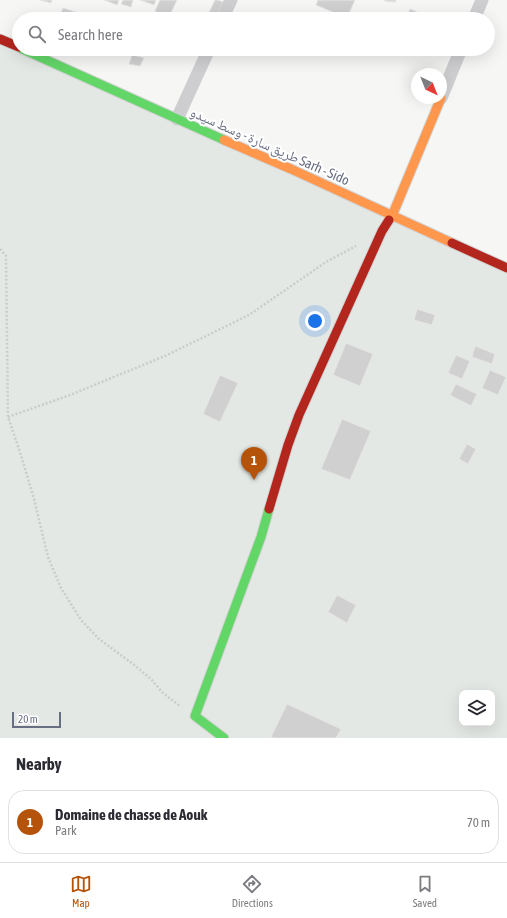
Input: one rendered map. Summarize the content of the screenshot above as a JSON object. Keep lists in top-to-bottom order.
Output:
{
  "streets": {
    "street": ["طريق سارة - وسط سيدو Sarh - Sido"]
  },
  "scale_bar": "20 m",
  "north": "bottom right",
  "page": {
    "search": "Search here",
    "pins": "1",
    "scale": "20 m",
    "heading": "Nearby",
    "list": [
      {
        "mark": "1",
        "name": "Domaine de chasse de Aouk",
        "note": "Park",
        "value": "70 m"
      }
    ],
    "nav": ["Map", "Directions", "Saved"]
  }
}
